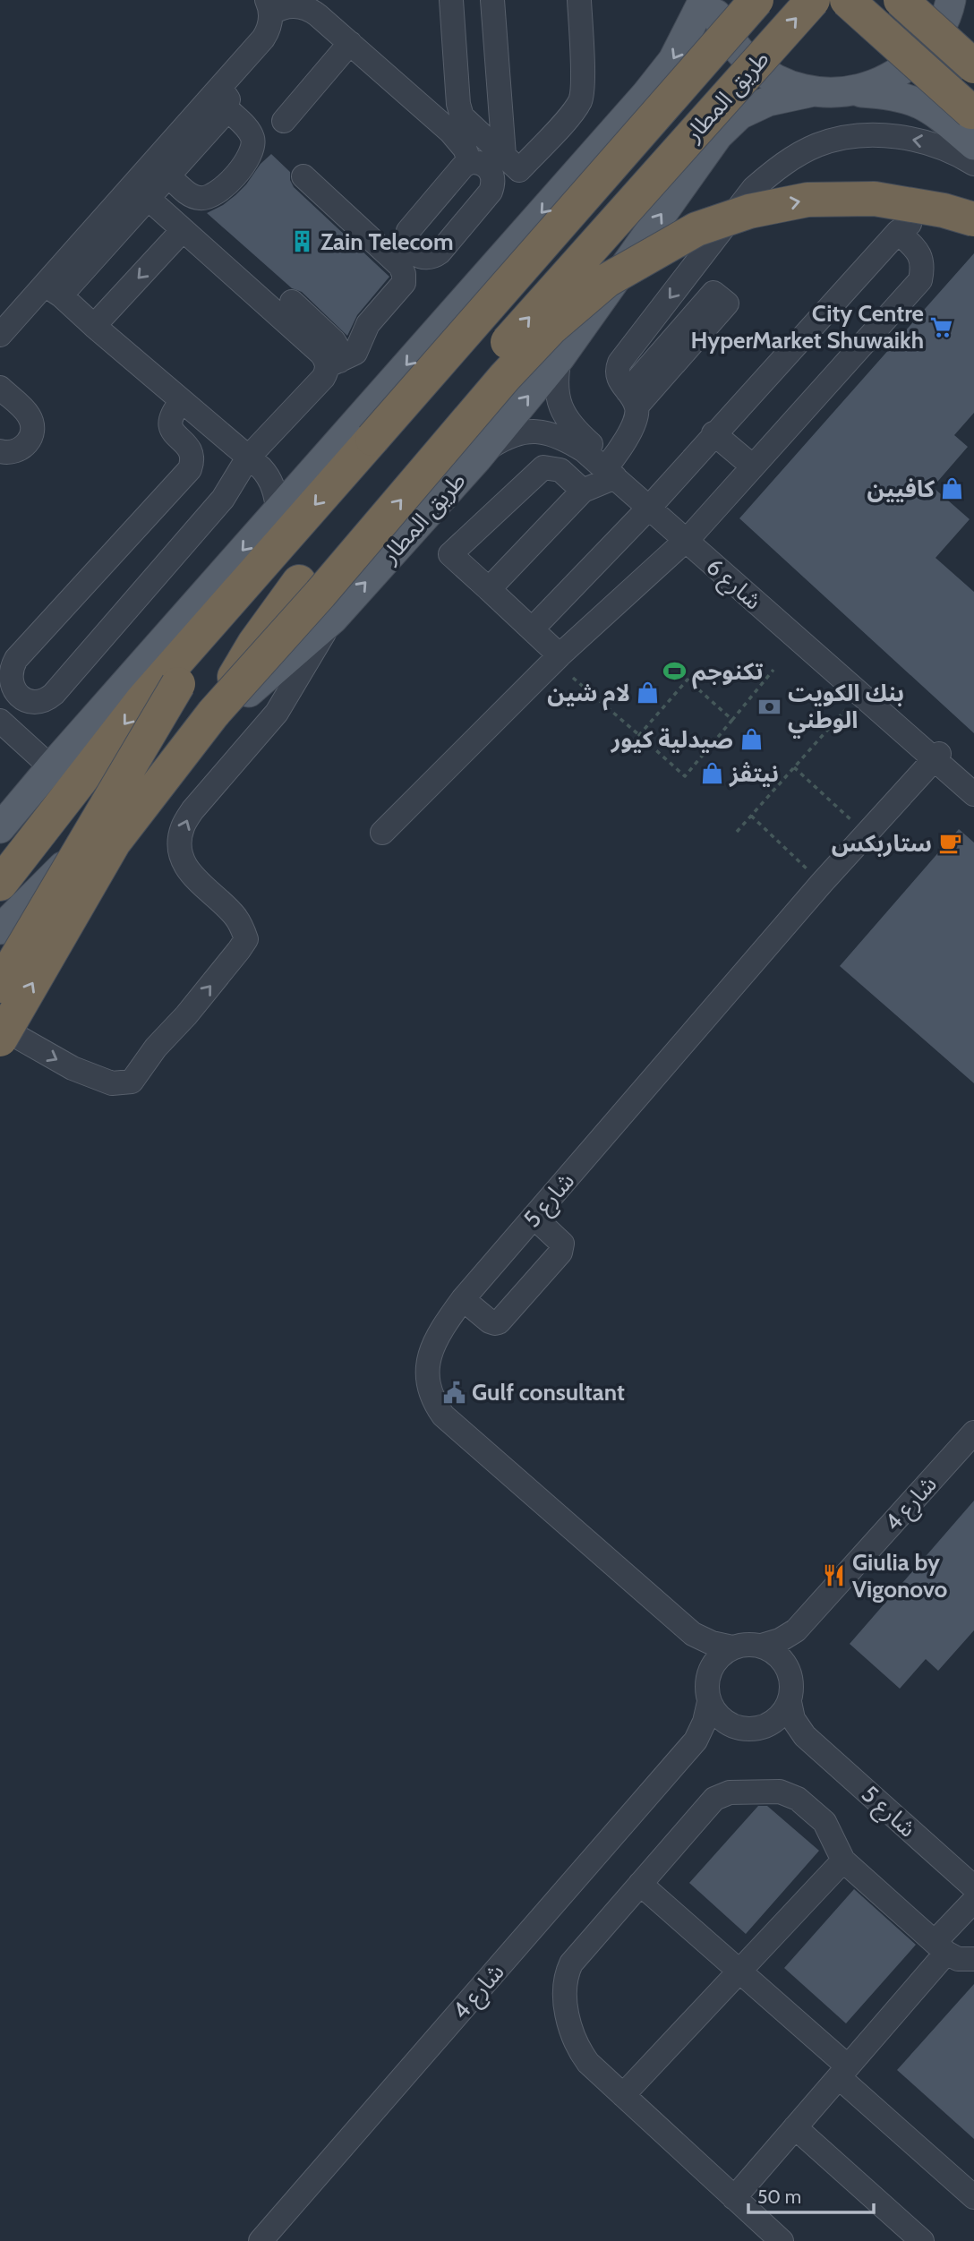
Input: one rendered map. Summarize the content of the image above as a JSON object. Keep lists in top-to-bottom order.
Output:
{
  "streets": {
    "highway": ["طريق المطار"],
    "street": ["شارع 6", "شارع 5", "شارع 4"]
  },
  "crossings": [
    ["طريق المطار", "شارع 6"],
    ["شارع 6", "شارع 5"],
    ["شارع 5", "شارع 4"]
  ],
  "places": {
    "building": ["Zain Telecom"],
    "supermarket": ["City Centre HyperMarket Shuwaikh"],
    "shop": [
      "كافيين",
      "لام شين",
      "صيدلية كيور",
      "نيتڤز"
    ],
    "sports": ["تكنوجم"],
    "bank": ["بنك الكويت الوطني"],
    "cafe": ["ستاربكس"],
    "public building": ["Gulf consultant"],
    "restaurant": ["Giulia by Vigonovo"]
  },
  "scale_bar": "50 m"
}
